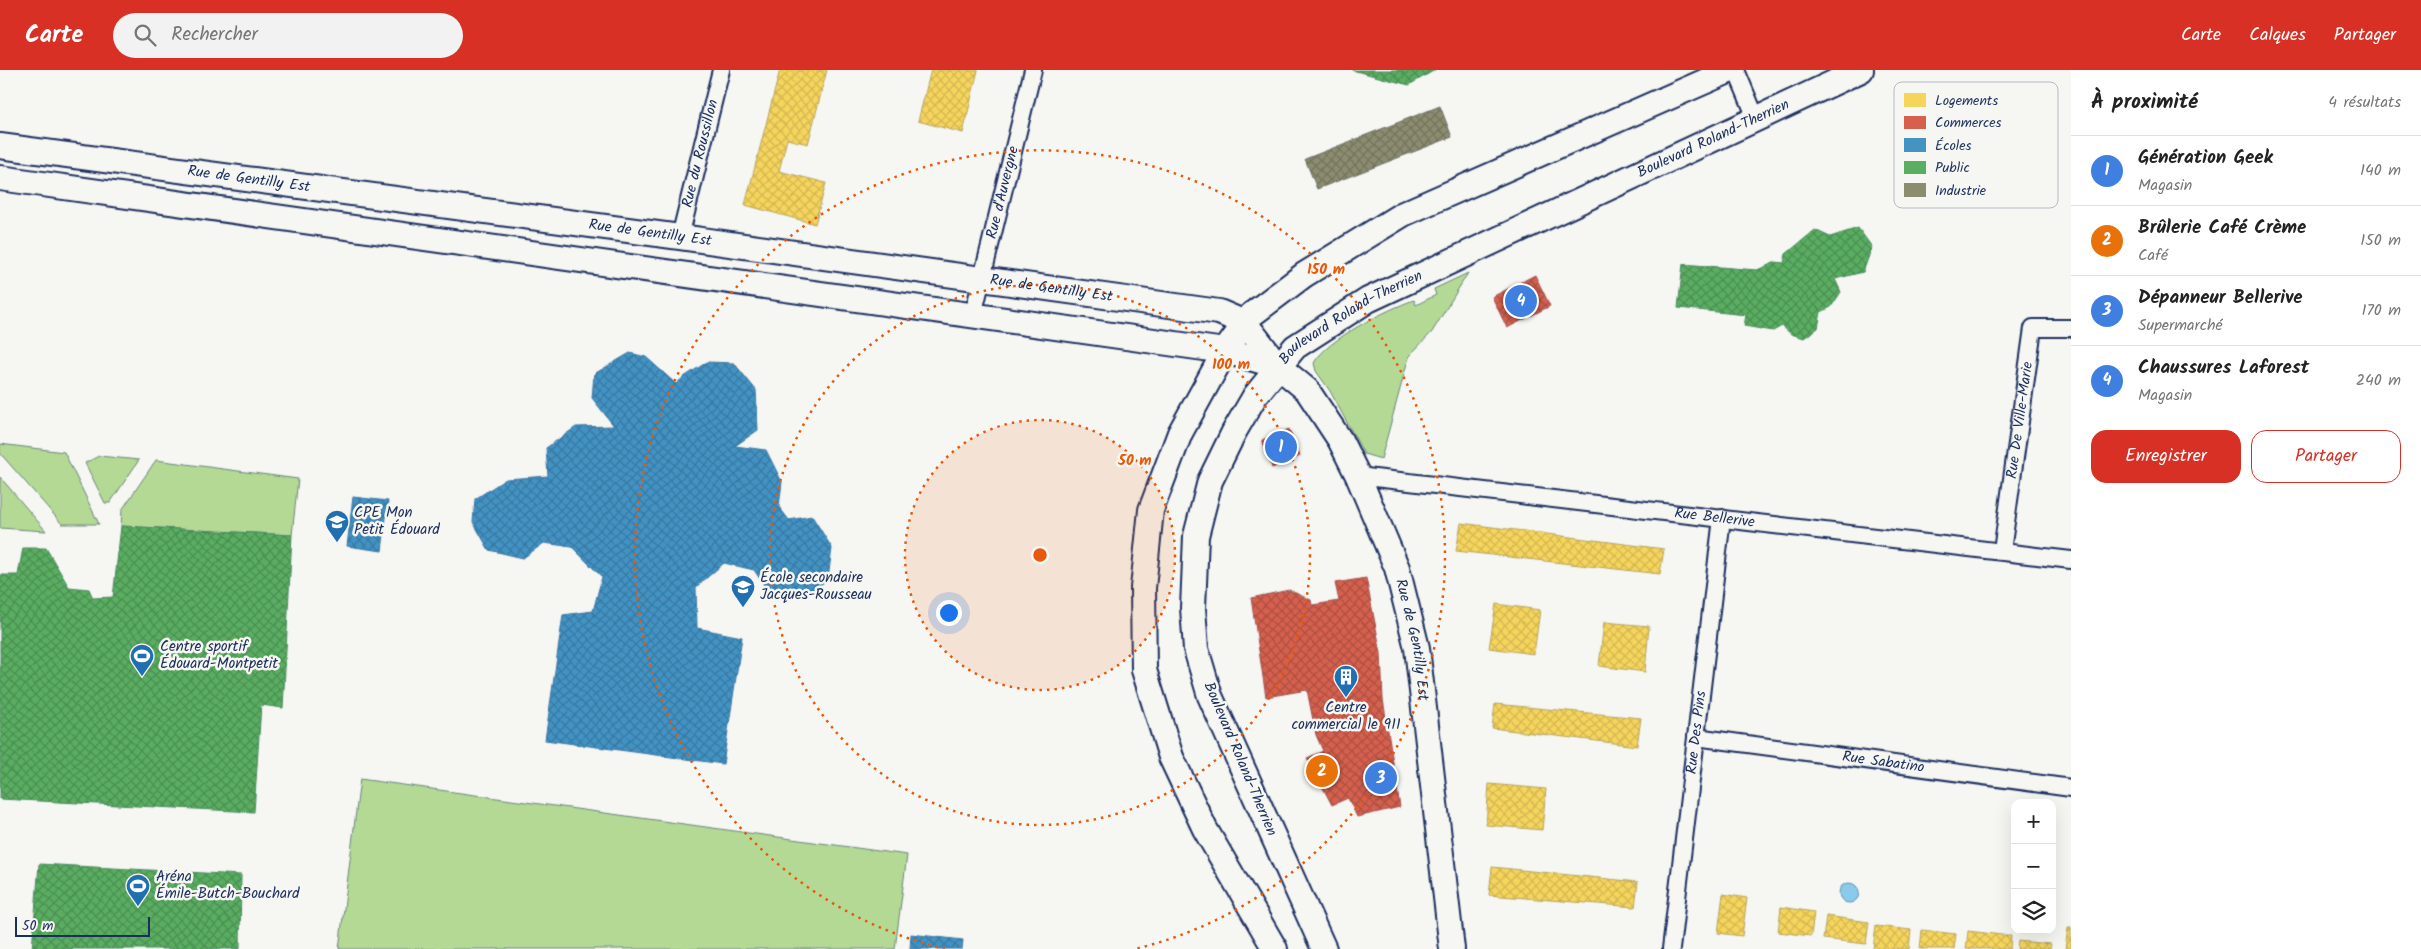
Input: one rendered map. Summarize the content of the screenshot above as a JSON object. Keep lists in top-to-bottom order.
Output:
{
  "streets": {
    "street": [
      "Boulevard Roland-Therrien",
      "Rue du Roussillon",
      "Rue de Gentilly Est",
      "Rue d'Auvergne",
      "Rue De Ville-Marie",
      "Rue Bellerive",
      "Rue Des Pins",
      "Rue Sabatino"
    ]
  },
  "crossings": [
    ["Boulevard Roland-Therrien", "Rue de Gentilly Est"],
    ["Rue du Roussillon", "Rue de Gentilly Est"],
    ["Rue de Gentilly Est", "Rue d'Auvergne"],
    ["Rue de Gentilly Est", "Rue Bellerive"],
    ["Rue De Ville-Marie", "Rue Bellerive"],
    ["Rue Bellerive", "Rue Des Pins"],
    ["Rue Des Pins", "Rue Sabatino"]
  ],
  "places": {
    "school or university": ["CPE Mon Petit Édouard", "École secondaire Jacques-Rousseau"],
    "sports": ["Centre sportif Édouard-Montpetit", "Aréna Émile-Butch-Bouchard"],
    "building": ["Centre commercial le 911"]
  },
  "legend": [
    "Logements",
    "Commerces",
    "Écoles",
    "Public",
    "Industrie"
  ],
  "scale_bar": "50 m",
  "page": {
    "header": "Carte",
    "search": "Rechercher",
    "nav": ["Carte", "Calques", "Partager"],
    "heading": ["À proximité", "4 résultats"],
    "list": [
      {
        "mark": "1",
        "name": "Génération Geek",
        "note": "Magasin",
        "value": "140 m"
      },
      {
        "mark": "2",
        "name": "Brûlerie Café Crème",
        "note": "Café",
        "value": "150 m"
      },
      {
        "mark": "3",
        "name": "Dépanneur Bellerive",
        "note": "Supermarché",
        "value": "170 m"
      },
      {
        "mark": "4",
        "name": "Chaussures Laforest",
        "note": "Magasin",
        "value": "240 m"
      }
    ],
    "pins": [
      "4",
      "1",
      "2",
      "3"
    ],
    "buttons": ["Enregistrer", "Partager"],
    "map_buttons": ["+", "−"],
    "scale": "50 m"
  },
  "rings": ["150 m", "100 m", "50 m"]
}
